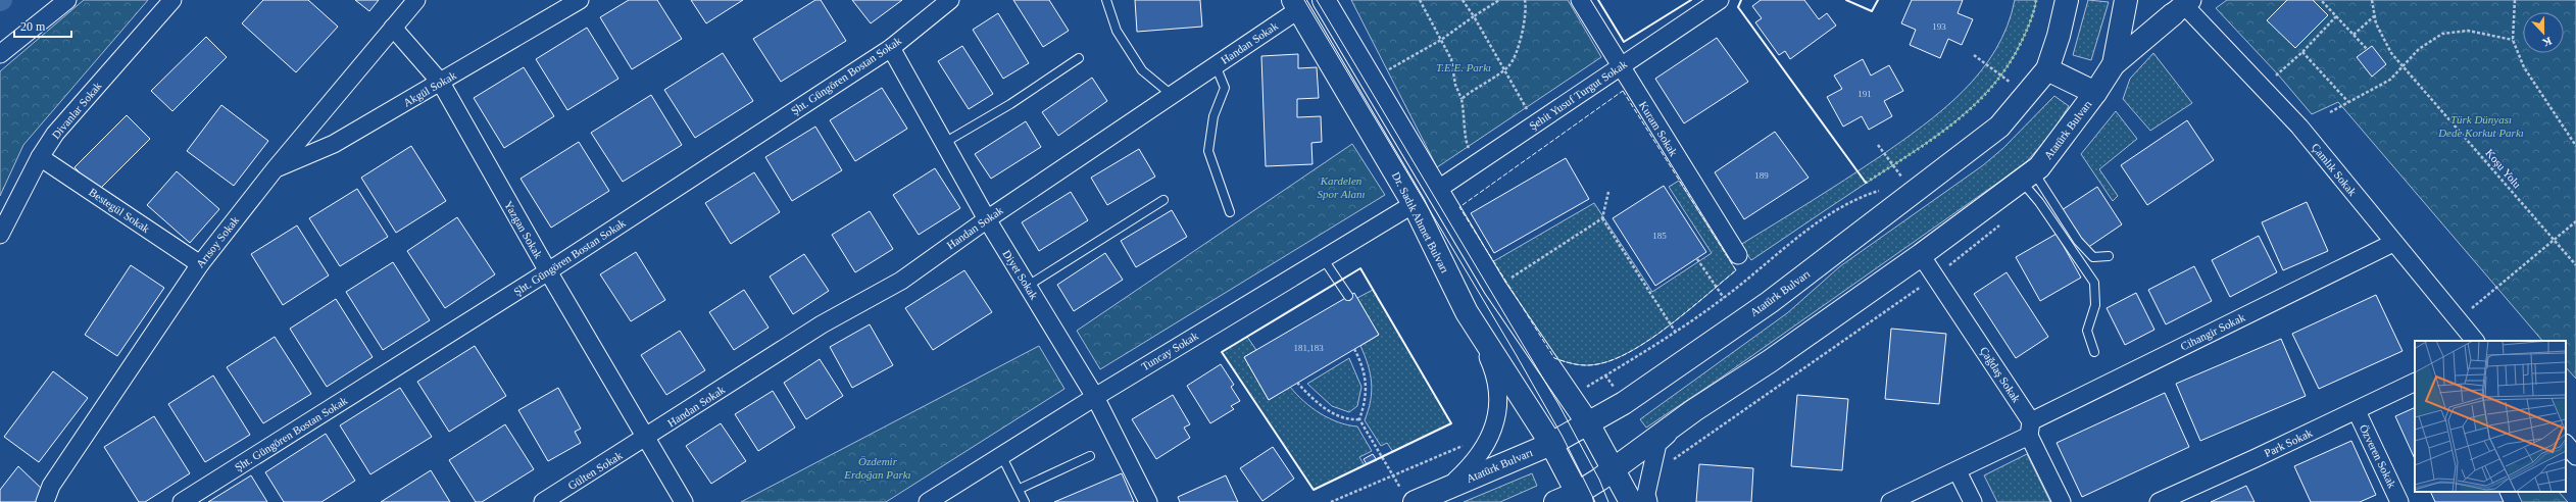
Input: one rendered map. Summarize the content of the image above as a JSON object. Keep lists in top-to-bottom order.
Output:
{
  "streets": {
    "main road": ["Atatürk Bulvarı", "Dr. Sadık Ahmet Bulvarı"],
    "street": [
      "Handan Sokak",
      "Şht. Güngören Bostan Sokak",
      "Akgül Sokak",
      "Şehit Yusuf Turgut Sokak",
      "Divanlar Sokak",
      "Kuram Sokak",
      "Çamlık Sokak",
      "Bestegül Sokak",
      "Yazgan Sokak",
      "Arısoy Sokak",
      "Diyet Sokak",
      "Cihangir Sokak",
      "Tuncay Sokak",
      "Çağdaş Sokak",
      "Park Sokak",
      "Özveren Sokak",
      "Gülten Sokak"
    ],
    "path": ["Koşu Yolu"]
  },
  "crossings": [
    ["Handan Sokak", "Dr. Sadık Ahmet Bulvarı"],
    ["Handan Sokak", "Yazgan Sokak"],
    ["Handan Sokak", "Diyet Sokak"],
    ["Handan Sokak", "Gülten Sokak"],
    ["Şht. Güngören Bostan Sokak", "Yazgan Sokak"],
    ["Şht. Güngören Bostan Sokak", "Diyet Sokak"],
    ["Akgül Sokak", "Yazgan Sokak"],
    ["Akgül Sokak", "Arısoy Sokak"],
    ["Şehit Yusuf Turgut Sokak", "Kuram Sokak"],
    ["Divanlar Sokak", "Bestegül Sokak"],
    ["Atatürk Bulvarı", "Dr. Sadık Ahmet Bulvarı"],
    ["Atatürk Bulvarı", "Çağdaş Sokak"],
    ["Çamlık Sokak", "Cihangir Sokak"],
    ["Bestegül Sokak", "Arısoy Sokak"],
    ["Dr. Sadık Ahmet Bulvarı", "Tuncay Sokak"],
    ["Yazgan Sokak", "Arısoy Sokak"],
    ["Yazgan Sokak", "Gülten Sokak"],
    ["Diyet Sokak", "Tuncay Sokak"],
    ["Cihangir Sokak", "Çağdaş Sokak"],
    ["Park Sokak", "Özveren Sokak"]
  ],
  "parks": [
    "T.E.E. Parkı",
    "Türk Dünyası Dede Korkut Parkı",
    "Kardelen Spor Alanı",
    "Özdemir Erdoğan Parkı"
  ],
  "house_numbers": [
    "193",
    "191",
    "189",
    "185",
    "181,183"
  ],
  "scale_bar": "20 m",
  "north": "bottom"
}
